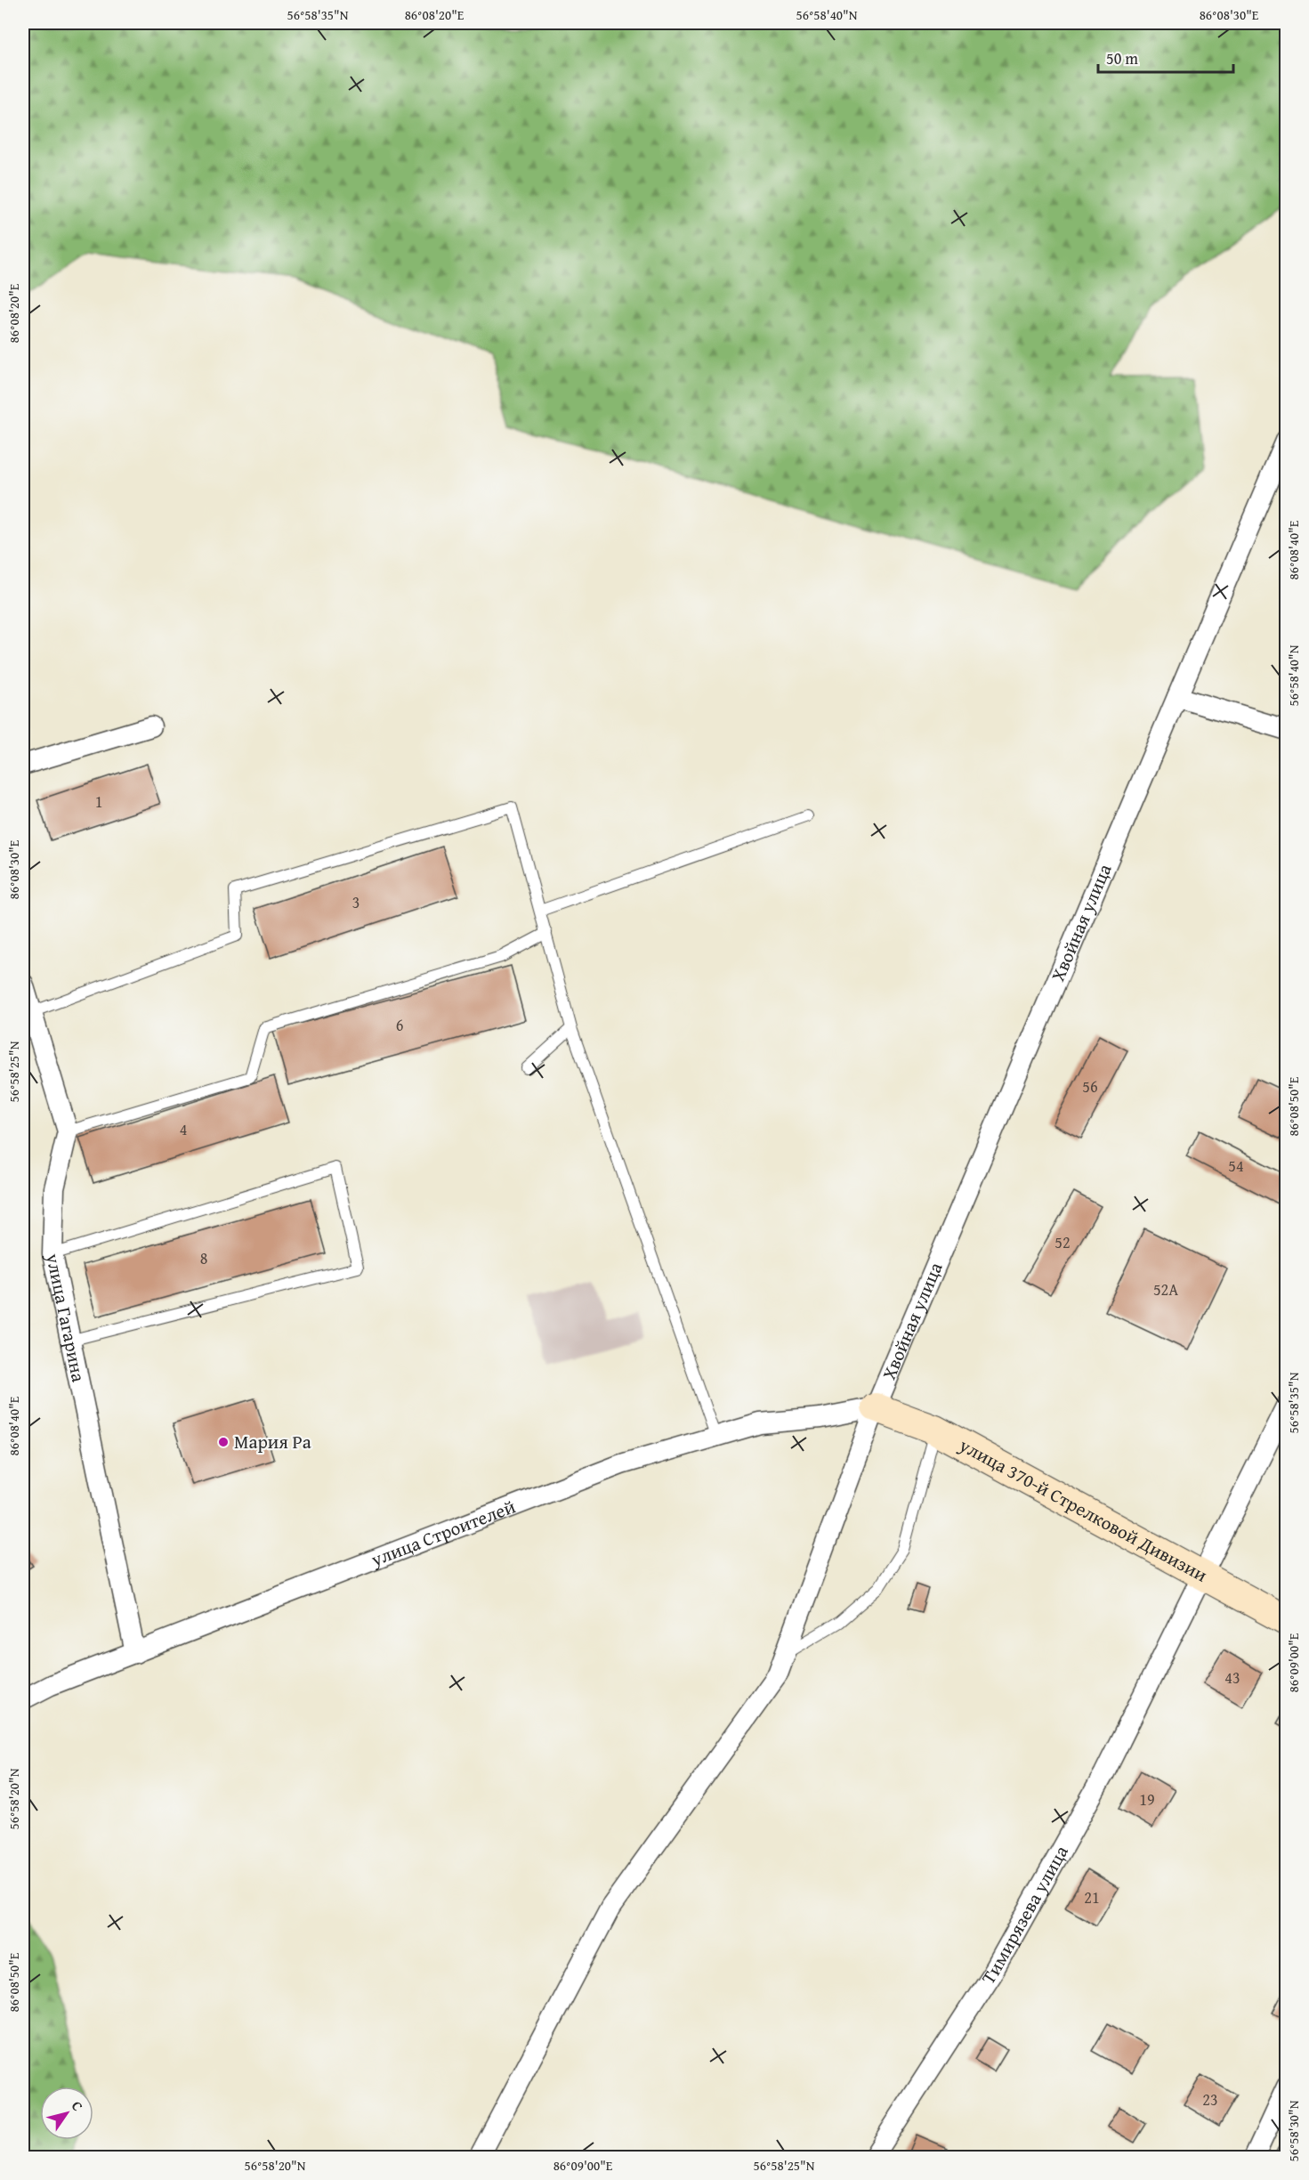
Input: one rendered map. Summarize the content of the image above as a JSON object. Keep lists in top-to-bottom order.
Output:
{
  "streets": {
    "street": [
      "Хвойная улица",
      "улица Гагарина",
      "улица 370-й Стрелковой Дивизии",
      "улица Строителей",
      "Тимирязева улица"
    ]
  },
  "crossings": [
    ["Хвойная улица", "улица 370-й Стрелковой Дивизии"],
    ["Хвойная улица", "улица Строителей"],
    ["улица Гагарина", "улица Строителей"],
    ["улица 370-й Стрелковой Дивизии", "улица Строителей"],
    ["улица 370-й Стрелковой Дивизии", "Тимирязева улица"]
  ],
  "places": ["Мария Ра"],
  "house_numbers": [
    "1",
    "3",
    "6",
    "56",
    "4",
    "54",
    "52",
    "8",
    "52А",
    "43",
    "19",
    "21",
    "23"
  ],
  "scale_bar": "50 m",
  "north": "top right",
  "coordinates": [
    "56°58'35\"N",
    "86°08'20\"E",
    "56°58'40\"N",
    "86°08'30\"E",
    "86°08'40\"E",
    "56°58'25\"N",
    "86°08'50\"E",
    "86°09'00\"E",
    "56°58'20\"N",
    "56°58'30\"N"
  ]
}
